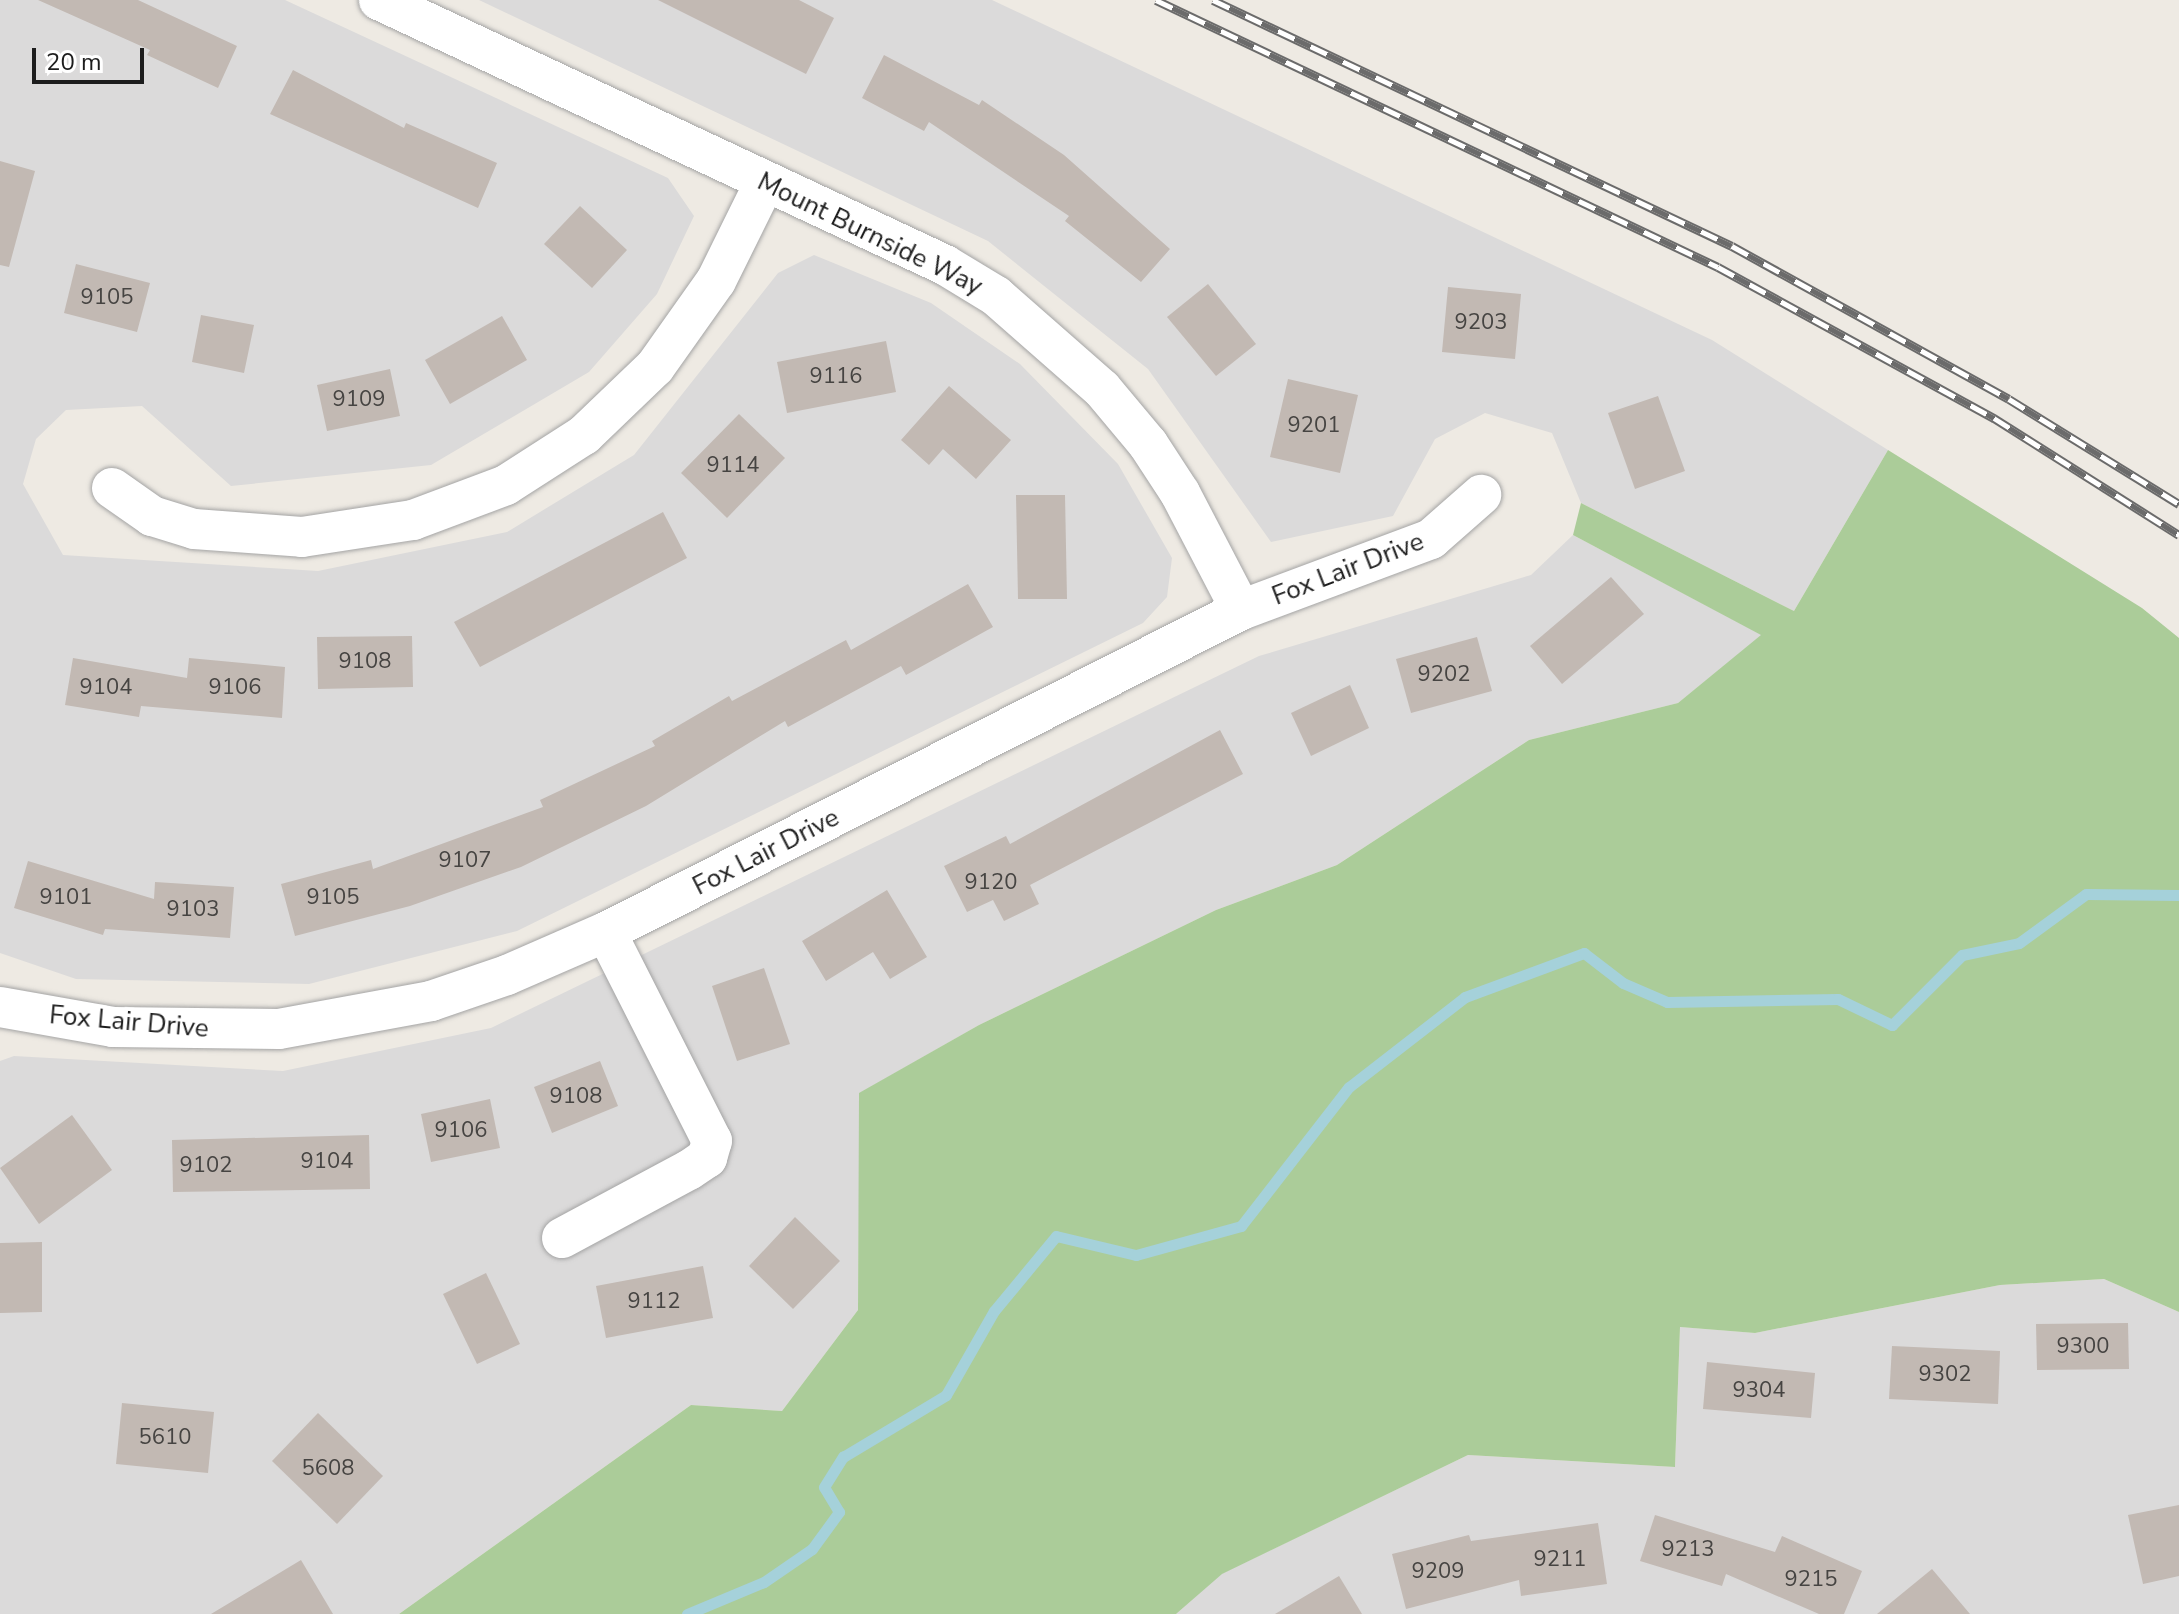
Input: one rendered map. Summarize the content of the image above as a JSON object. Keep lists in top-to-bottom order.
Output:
{
  "streets": {
    "street": ["Mount Burnside Way", "Fox Lair Drive"]
  },
  "crossings": [
    ["Mount Burnside Way", "Fox Lair Drive"]
  ],
  "house_numbers": [
    "9105",
    "9203",
    "9116",
    "9109",
    "9201",
    "9114",
    "9108",
    "9202",
    "9104",
    "9106",
    "9107",
    "9120",
    "9101",
    "9105",
    "9103",
    "9108",
    "9106",
    "9104",
    "9102",
    "9112",
    "9300",
    "9302",
    "9304",
    "5610",
    "5608",
    "9213",
    "9211",
    "9209",
    "9215"
  ],
  "scale_bar": "20 m"
}
